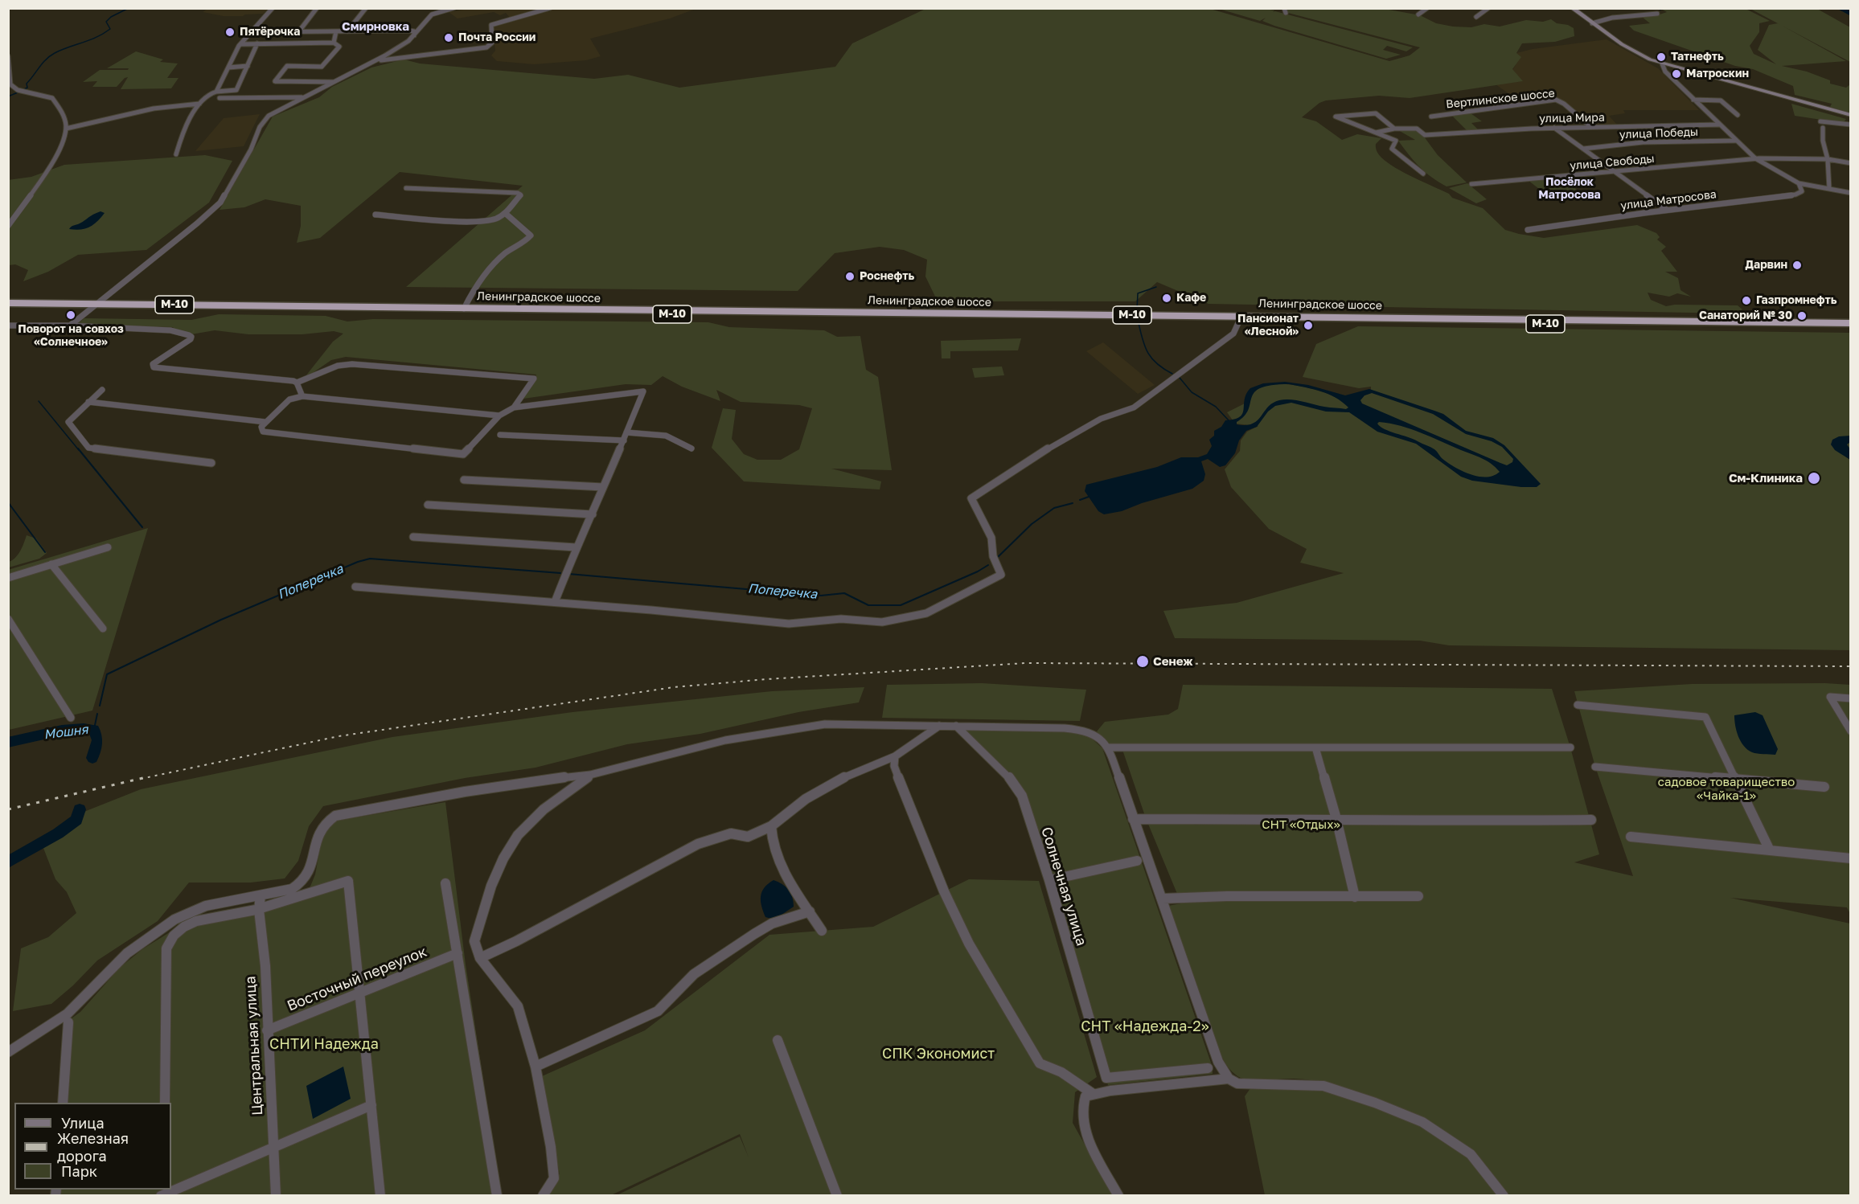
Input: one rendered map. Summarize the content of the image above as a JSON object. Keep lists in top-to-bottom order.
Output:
{
  "streets": {
    "highway": ["Ленинградское шоссе", "М-10"],
    "street": [
      "Вертлинское шоссе",
      "улица Мира",
      "улица Победы",
      "улица Свободы",
      "улица Матросова",
      "Солнечная улица",
      "Восточный переулок",
      "Центральная улица"
    ]
  },
  "crossings": [
    ["Вертлинское шоссе", "улица Мира"],
    ["Восточный переулок", "Центральная улица"]
  ],
  "districts": ["Смирновка", "Посёлок Матросова"],
  "water": ["Поперечка", "Мошня"],
  "parks": [
    "садовое товарищество «Чайка-1»",
    "СНТ «Отдых»",
    "СНТ «Надежда-2»",
    "СНТИ Надежда",
    "СПК Экономист"
  ],
  "places": [
    "Пятёрочка",
    "Почта России",
    "Татнефть",
    "Матроскин",
    "Дарвин",
    "Роснефть",
    "Кафе",
    "Газпромнефть",
    "Поворот на совхоз «Солнечное»",
    "Санаторий № 30",
    "Пансионат «Лесной»",
    "См-Клиника",
    "Сенеж"
  ],
  "legend": ["Улица", "Железная дорога", "Парк"]
}
